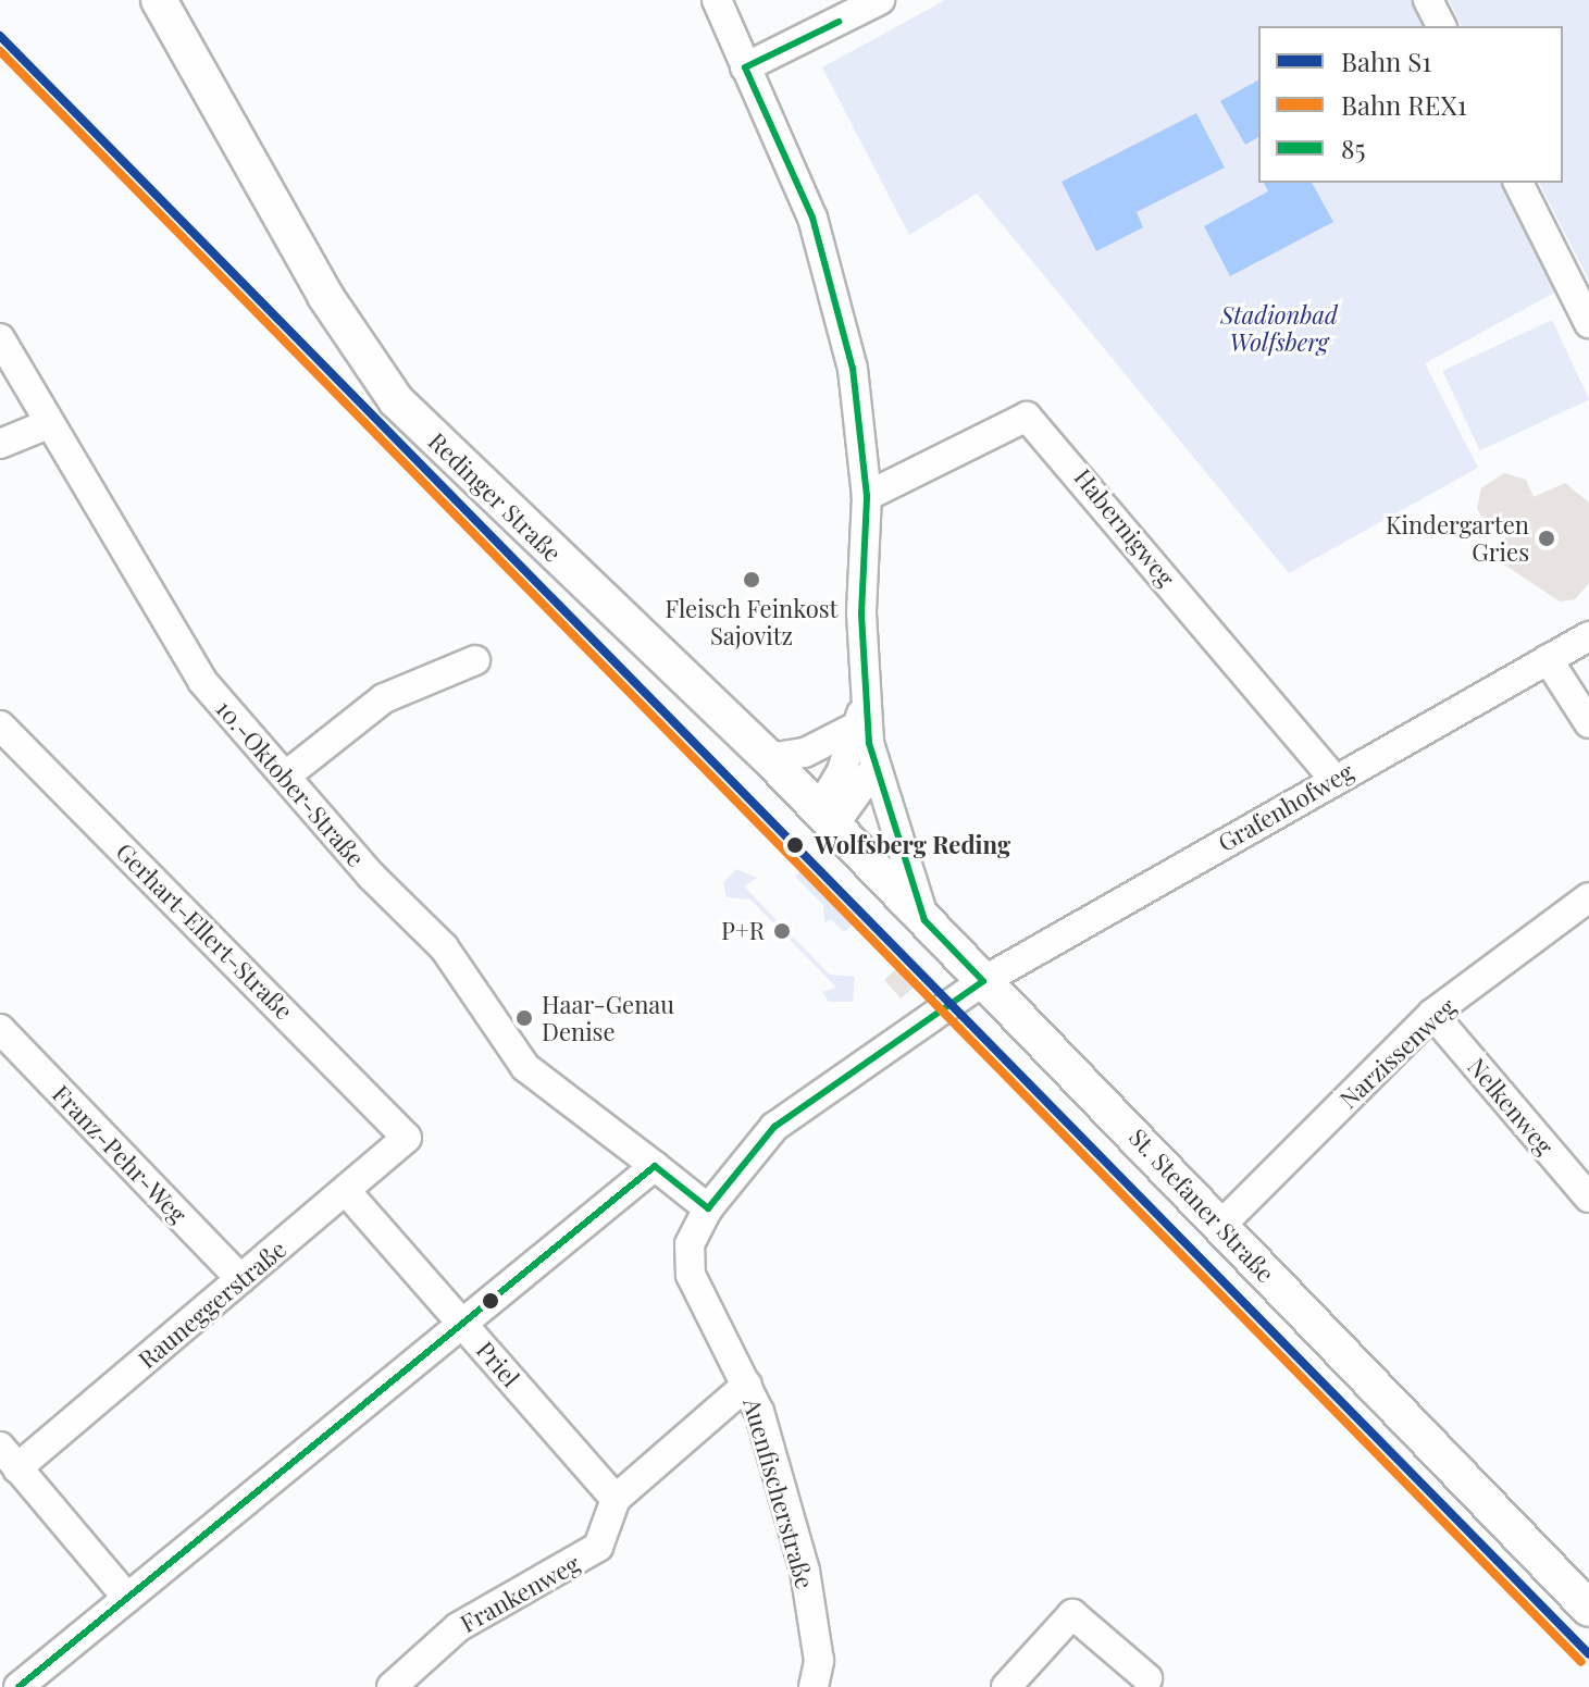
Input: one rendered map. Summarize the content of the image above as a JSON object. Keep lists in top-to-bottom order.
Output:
{
  "streets": {
    "main road": ["Redinger Straße", "St. Stefaner Straße"],
    "street": [
      "Habernigweg",
      "10.-Oktober-Straße",
      "Grafenhofweg",
      "Gerhart-Ellert-Straße",
      "Narzissenweg",
      "Nelkenweg",
      "Franz-Pehr-Weg",
      "Rauneggerstraße",
      "Priel",
      "Auenfischerstraße",
      "Frankenweg"
    ]
  },
  "crossings": [
    ["Redinger Straße", "St. Stefaner Straße"],
    ["Habernigweg", "Grafenhofweg"],
    ["Habernigweg", "St. Stefaner Straße"],
    ["10.-Oktober-Straße", "Auenfischerstraße"],
    ["Grafenhofweg", "St. Stefaner Straße"],
    ["Grafenhofweg", "Auenfischerstraße"],
    ["Gerhart-Ellert-Straße", "Rauneggerstraße"],
    ["Narzissenweg", "Nelkenweg"],
    ["Narzissenweg", "St. Stefaner Straße"],
    ["Franz-Pehr-Weg", "Rauneggerstraße"],
    ["St. Stefaner Straße", "Auenfischerstraße"],
    ["Rauneggerstraße", "Priel"],
    ["Priel", "Frankenweg"],
    ["Auenfischerstraße", "Frankenweg"]
  ],
  "parks": ["Stadionbad Wolfsberg"],
  "places": [
    "Kindergarten Gries",
    "Fleisch Feinkost Sajovitz",
    "Wolfsberg Reding",
    "P+R",
    "Haar-Genau Denise"
  ],
  "lines": ["transit line 85", "rail line S1", "rail line REX1"],
  "legend": ["Bahn S1", "Bahn REX1", "85"]
}
